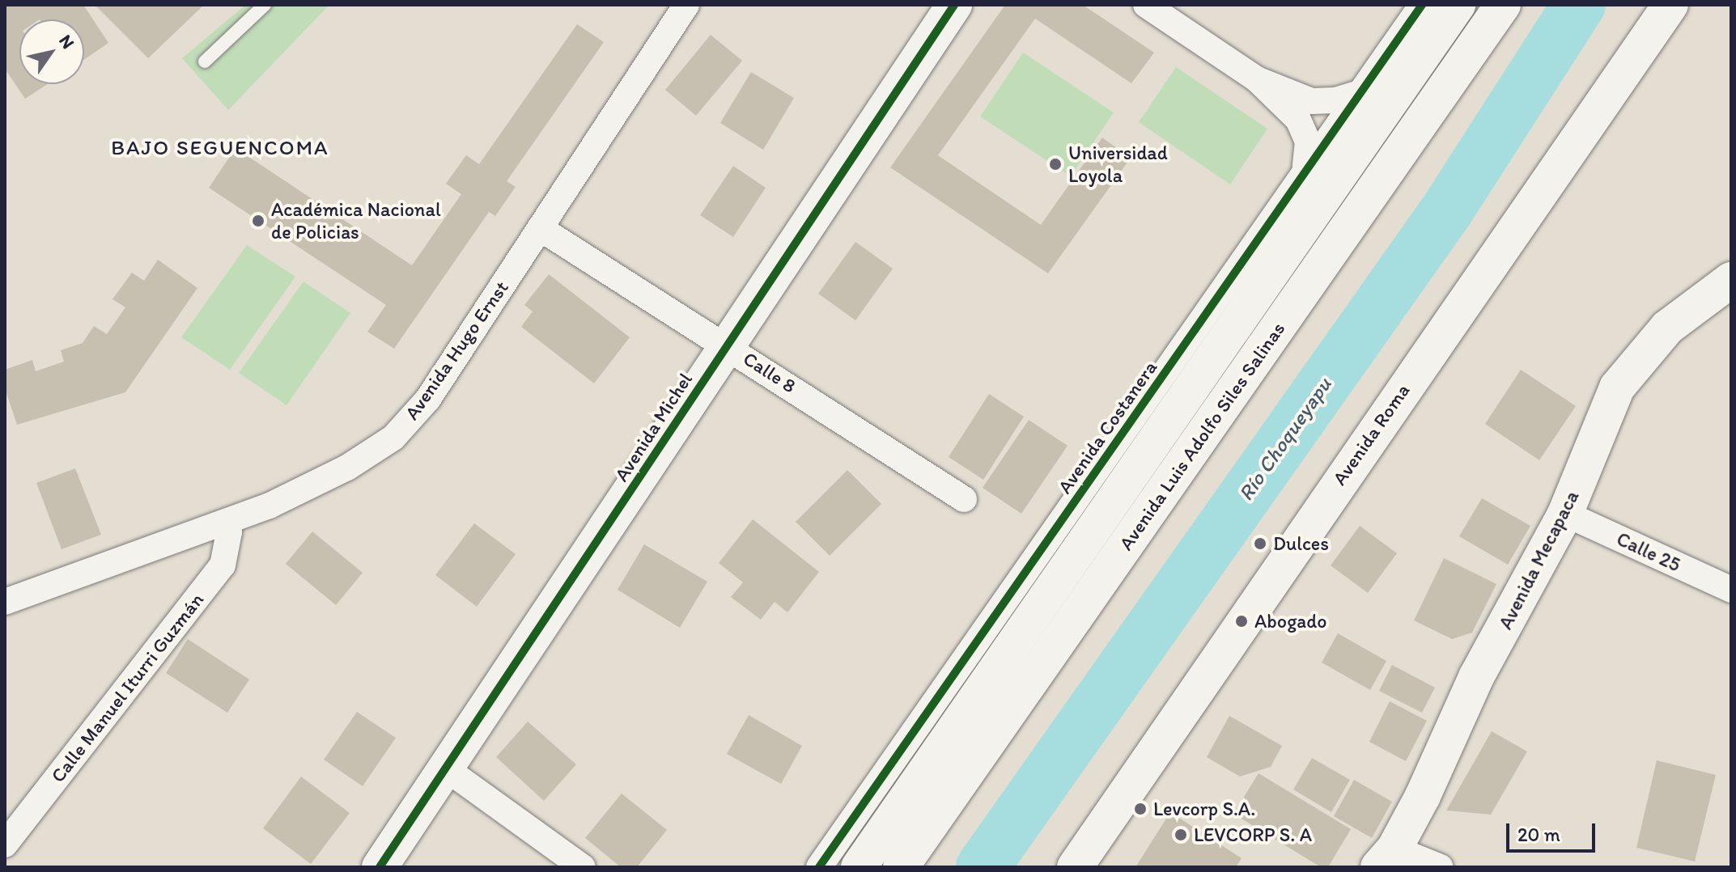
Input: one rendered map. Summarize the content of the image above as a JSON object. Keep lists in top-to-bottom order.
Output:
{
  "streets": {
    "main road": [
      "Avenida Michel",
      "Avenida Roma",
      "Avenida Luis Adolfo Siles Salinas",
      "Avenida Mecapaca"
    ],
    "street": [
      "Avenida Hugo Ernst",
      "Calle 8",
      "Avenida Costanera",
      "Calle 25",
      "Calle Manuel Iturri Guzmán"
    ]
  },
  "crossings": [
    ["Avenida Hugo Ernst", "Calle 8"],
    ["Avenida Hugo Ernst", "Calle Manuel Iturri Guzmán"],
    ["Calle 8", "Avenida Michel"],
    ["Calle 25", "Avenida Mecapaca"]
  ],
  "districts": ["BAJO SEGUENCOMA"],
  "water": ["Río Choqueyapu"],
  "places": [
    "Universidad Loyola",
    "Académica Nacional de Policias",
    "Dulces",
    "Abogado",
    "Levcorp S.A.",
    "LEVCORP S. A"
  ],
  "scale_bar": "20 m",
  "north": "top right"
}
